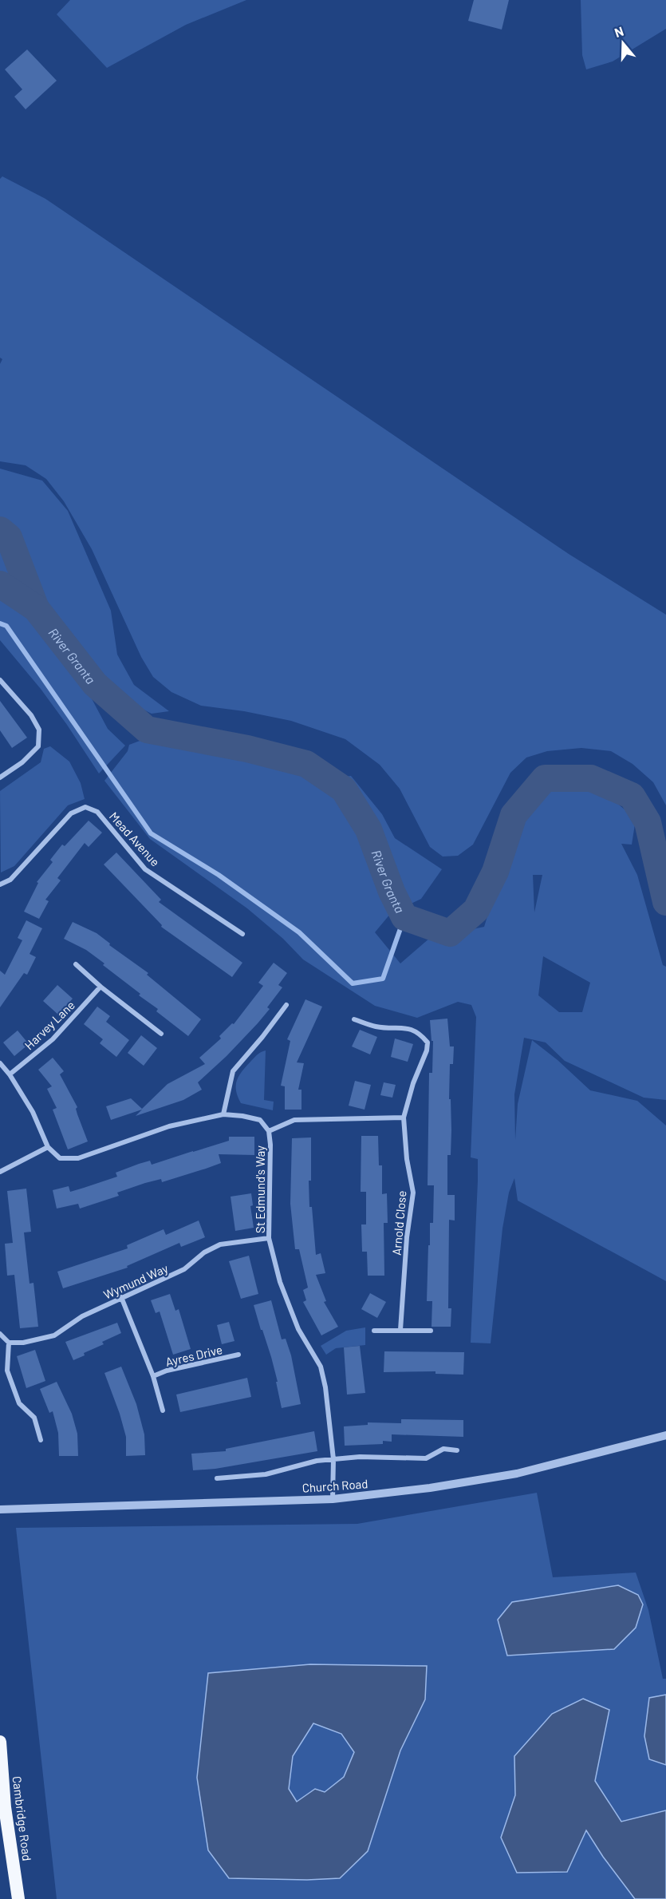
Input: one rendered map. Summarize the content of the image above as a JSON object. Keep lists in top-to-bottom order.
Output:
{
  "streets": {
    "highway": ["Cambridge Road"],
    "street": [
      "Mead Avenue",
      "Harvey Lane",
      "St Edmund's Way",
      "Arnold Close",
      "Wymund Way",
      "Ayres Drive",
      "Church Road"
    ]
  },
  "crossings": [
    ["St Edmund's Way", "Wymund Way"],
    ["St Edmund's Way", "Church Road"],
    ["Wymund Way", "Ayres Drive"]
  ],
  "water": ["River Granta"],
  "north": "top"
}
